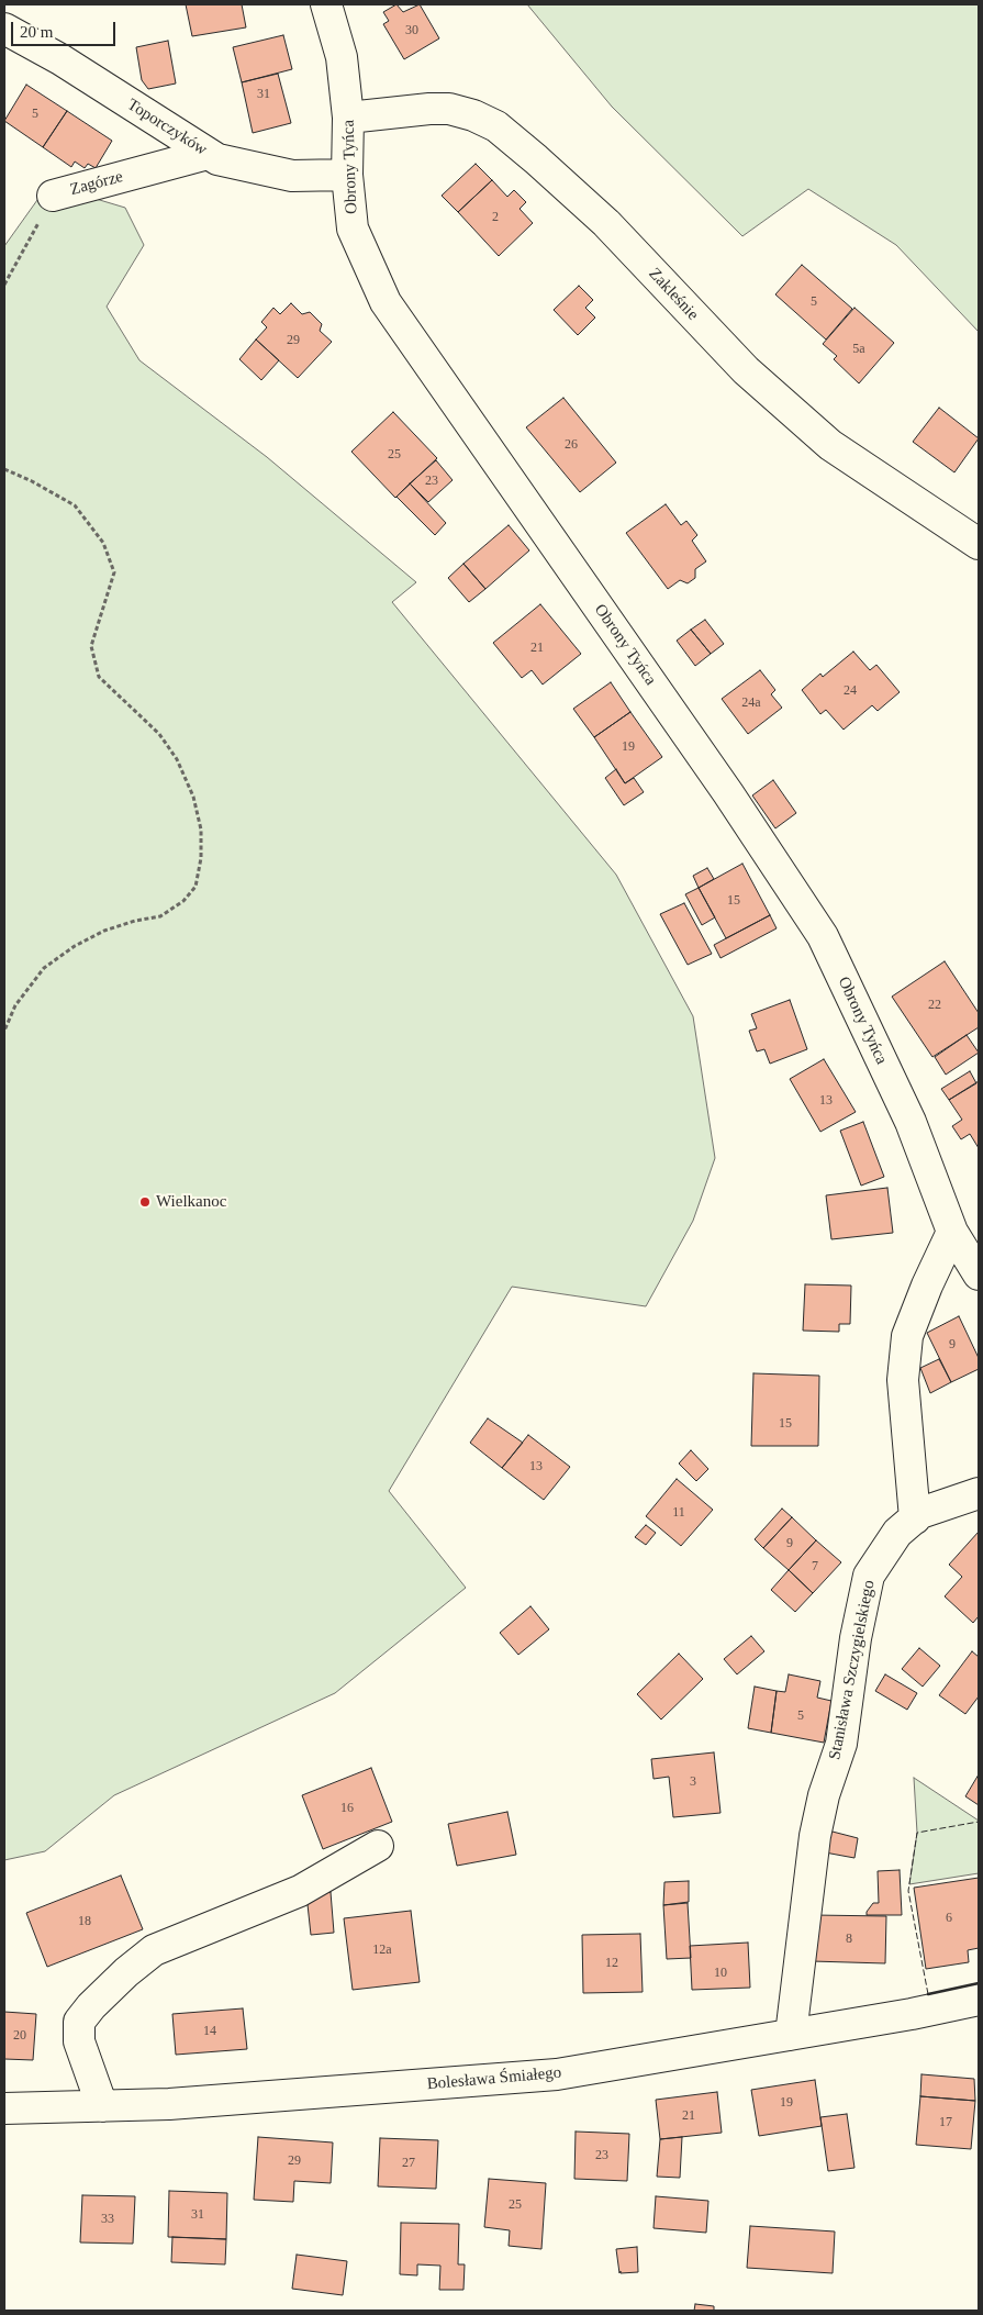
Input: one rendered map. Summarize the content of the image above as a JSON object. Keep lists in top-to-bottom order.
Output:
{
  "streets": {
    "street": [
      "Toporczyków",
      "Obrony Tyńca",
      "Zagórze",
      "Zakleśnie",
      "Stanisława Szczygielskiego",
      "Bolesława Śmiałego"
    ]
  },
  "crossings": [
    ["Toporczyków", "Obrony Tyńca"],
    ["Toporczyków", "Zagórze"],
    ["Obrony Tyńca", "Zakleśnie"],
    ["Stanisława Szczygielskiego", "Bolesława Śmiałego"]
  ],
  "places": ["Wielkanoc"],
  "house_numbers": [
    "30",
    "31",
    "5",
    "2",
    "5",
    "29",
    "5a",
    "26",
    "25",
    "23",
    "21",
    "24",
    "24a",
    "19",
    "15",
    "22",
    "13",
    "9",
    "15",
    "13",
    "11",
    "9",
    "7",
    "5",
    "3",
    "16",
    "6",
    "18",
    "8",
    "12a",
    "12",
    "10",
    "14",
    "20",
    "19",
    "21",
    "17",
    "23",
    "29",
    "27",
    "25",
    "31",
    "33"
  ],
  "scale_bar": "20 m"
}
